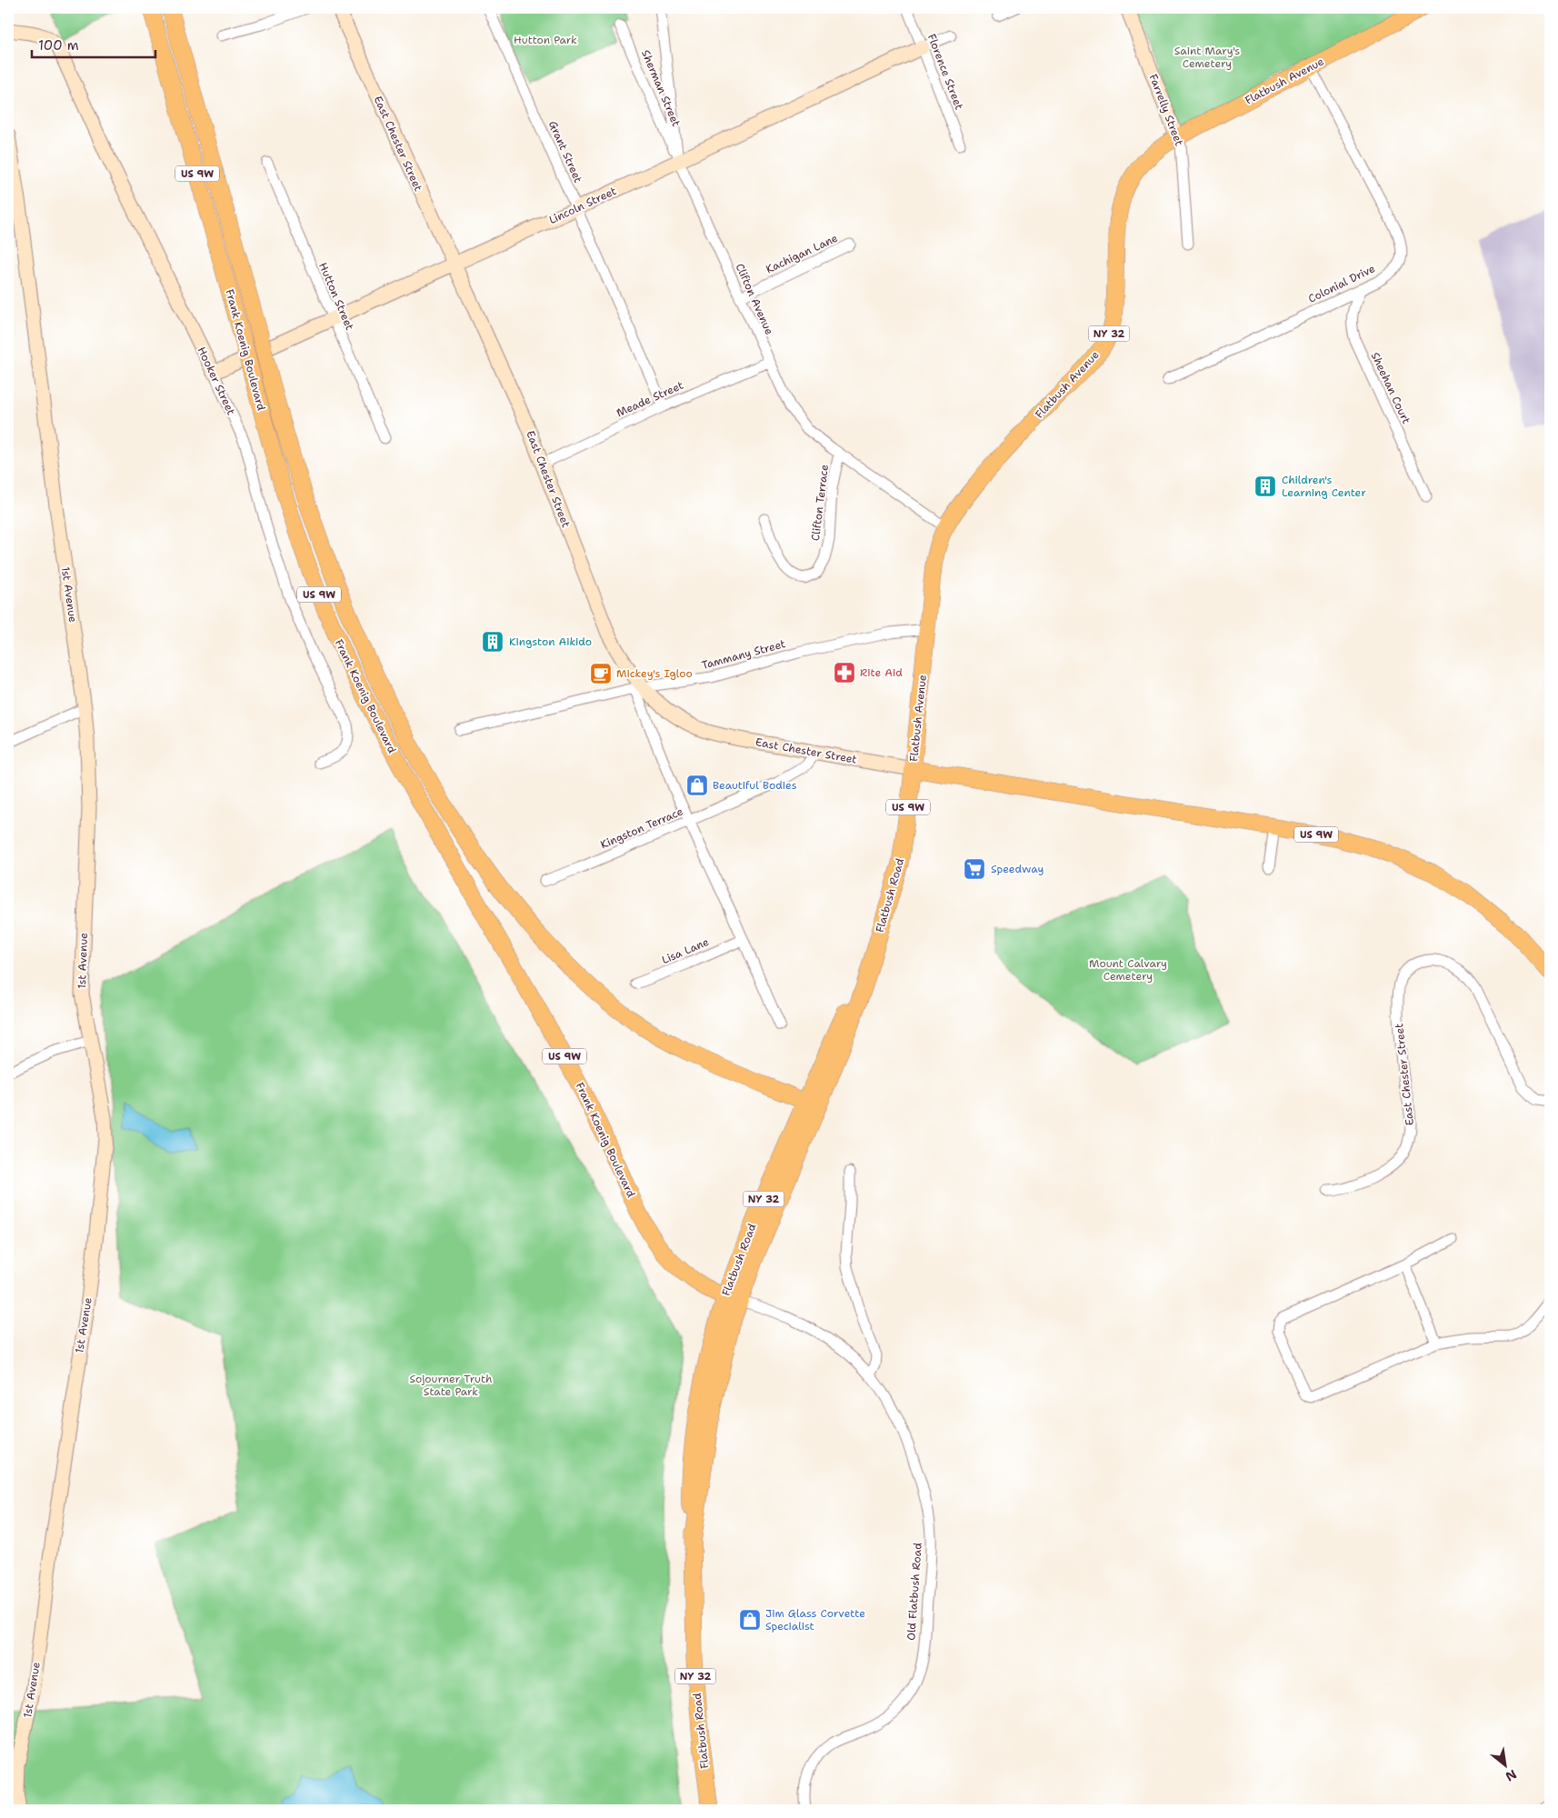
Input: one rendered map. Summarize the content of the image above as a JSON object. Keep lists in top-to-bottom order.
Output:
{
  "streets": {
    "main road": [
      "Flatbush Avenue",
      "US 9W",
      "NY 32",
      "Frank Koenig Boulevard",
      "Flatbush Road"
    ],
    "street": [
      "Florence Street",
      "Sherman Street",
      "Farrelly Street",
      "East Chester Street",
      "Grant Street",
      "Lincoln Street",
      "Kachigan Lane",
      "Colonial Drive",
      "Hutton Street",
      "Clifton Avenue",
      "Hooker Street",
      "Sheehan Court",
      "Meade Street",
      "Clifton Terrace",
      "1st Avenue",
      "Tammany Street",
      "Kingston Terrace",
      "Lisa Lane",
      "Old Flatbush Road"
    ]
  },
  "crossings": [
    ["Florence Street", "Lincoln Street"],
    ["Flatbush Avenue", "Farrelly Street"],
    ["Flatbush Avenue", "East Chester Street"],
    ["Flatbush Avenue", "US 9W"],
    ["Flatbush Avenue", "Colonial Drive"],
    ["Flatbush Avenue", "Clifton Avenue"],
    ["Flatbush Avenue", "Tammany Street"],
    ["Flatbush Avenue", "Flatbush Road"],
    ["Sherman Street", "Lincoln Street"],
    ["Sherman Street", "Clifton Avenue"],
    ["East Chester Street", "US 9W"],
    ["East Chester Street", "Lincoln Street"],
    ["East Chester Street", "Meade Street"],
    ["East Chester Street", "Tammany Street"],
    ["East Chester Street", "Kingston Terrace"],
    ["East Chester Street", "Lisa Lane"],
    ["Grant Street", "Lincoln Street"],
    ["Grant Street", "Meade Street"],
    ["Lincoln Street", "Hutton Street"],
    ["Lincoln Street", "Clifton Avenue"],
    ["Lincoln Street", "Hooker Street"],
    ["Kachigan Lane", "Clifton Avenue"],
    ["Colonial Drive", "Sheehan Court"],
    ["Clifton Avenue", "Meade Street"],
    ["Clifton Avenue", "Clifton Terrace"],
    ["Frank Koenig Boulevard", "Flatbush Road"],
    ["Frank Koenig Boulevard", "Old Flatbush Road"],
    ["Flatbush Road", "Old Flatbush Road"]
  ],
  "parks": [
    "Hutton Park",
    "Saint Mary's Cemetery",
    "Mount Calvary Cemetery",
    "Sojourner Truth State Park"
  ],
  "places": {
    "building": ["Children's Learning Center", "Kingston Aikido"],
    "pharmacy": ["Rite Aid"],
    "cafe": ["Mickey's Igloo"],
    "shop": ["Beautiful Bodies", "Jim Glass Corvette Specialist"],
    "supermarket": ["Speedway"]
  },
  "scale_bar": "100 m",
  "north": "bottom right"
}
